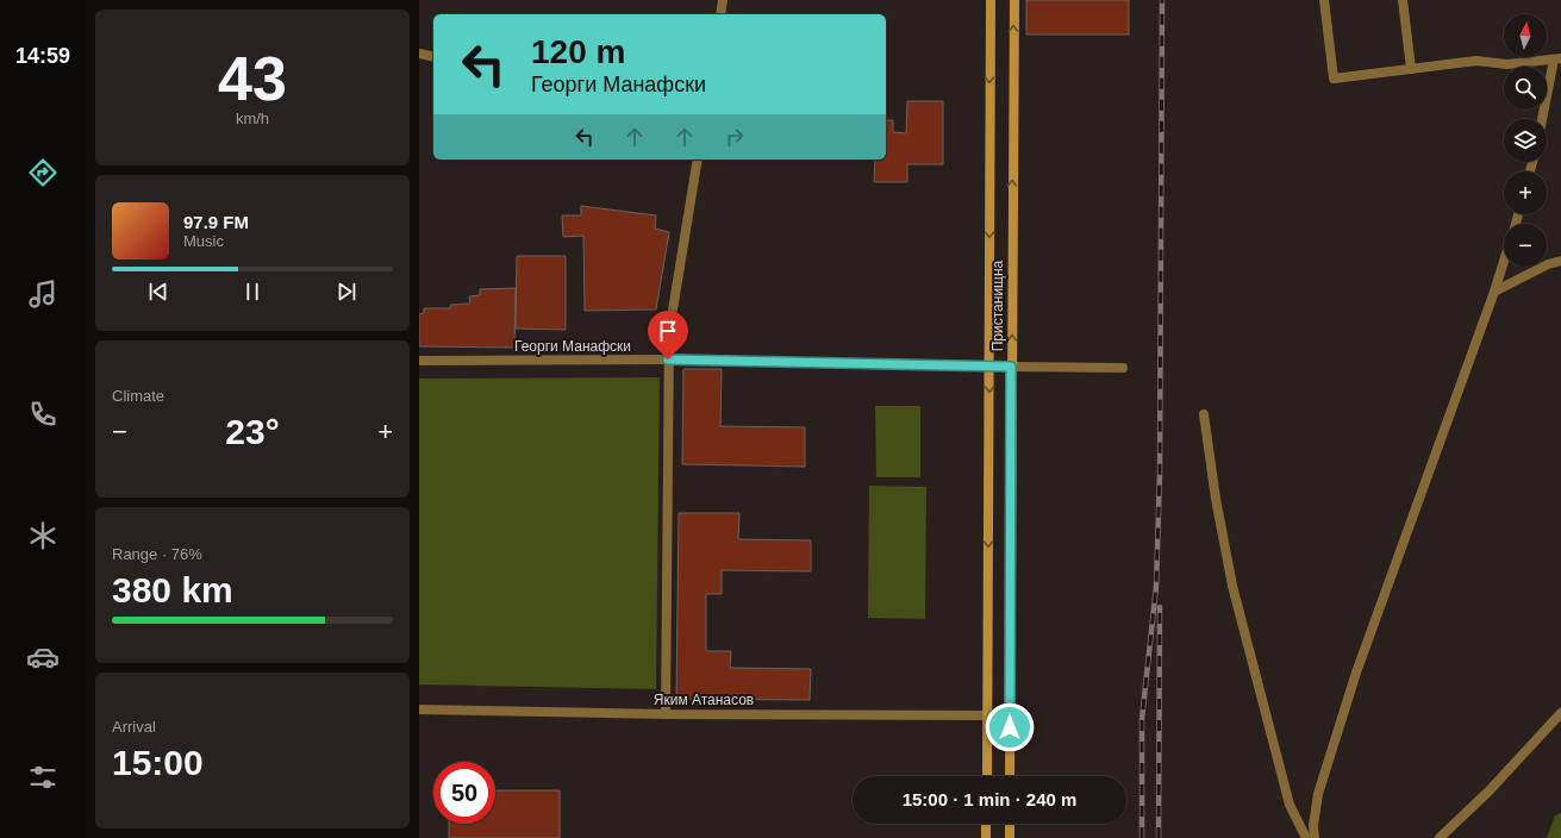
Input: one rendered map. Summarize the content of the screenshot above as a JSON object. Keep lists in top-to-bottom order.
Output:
{
  "streets": {
    "main road": ["Пристанищна"],
    "street": ["Георги Манафски", "Яким Атанасов"]
  },
  "crossings": [
    ["Пристанищна", "Георги Манафски"],
    ["Пристанищна", "Яким Атанасов"]
  ],
  "north": "top",
  "page": {
    "tabs": "14:59",
    "tile": [
      ["43", "km/h"],
      "Climate",
      ["Range · 76%", "380 km"],
      ["Arrival", "15:00"]
    ],
    "map_buttons": ["+", "−"],
    "turn": ["120 m", "Георги Манафски"],
    "song": ["97.9 FM", "Music"],
    "heat": ["−", "23°", "+"],
    "limit": "50",
    "trip": "15:00 · 1 min · 240 m"
  }
}
